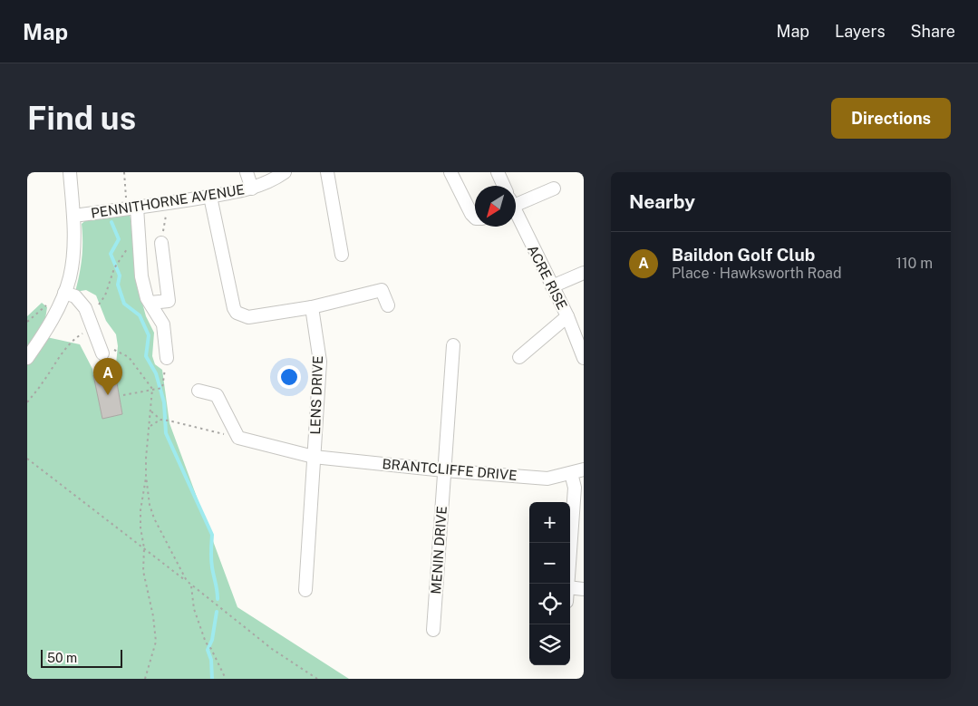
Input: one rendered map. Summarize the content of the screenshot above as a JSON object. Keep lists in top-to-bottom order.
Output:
{
  "streets": {
    "street": [
      "PENNITHORNE AVENUE",
      "ACRE RISE",
      "LENS DRIVE",
      "BRANTCLIFFE DRIVE",
      "MENIN DRIVE"
    ]
  },
  "crossings": [
    ["LENS DRIVE", "BRANTCLIFFE DRIVE"],
    ["BRANTCLIFFE DRIVE", "MENIN DRIVE"]
  ],
  "scale_bar": "50 m",
  "north": "bottom left",
  "page": {
    "header": "Map",
    "nav": ["Map", "Layers", "Share"],
    "buttons": "Directions",
    "title": "Find us",
    "heading": "Nearby",
    "list": [
      {
        "mark": "A",
        "name": "Baildon Golf Club",
        "note": "Place · Hawksworth Road",
        "value": "110 m"
      }
    ],
    "pins": "A",
    "map_buttons": ["+", "−"],
    "scale": "50 m"
  }
}
